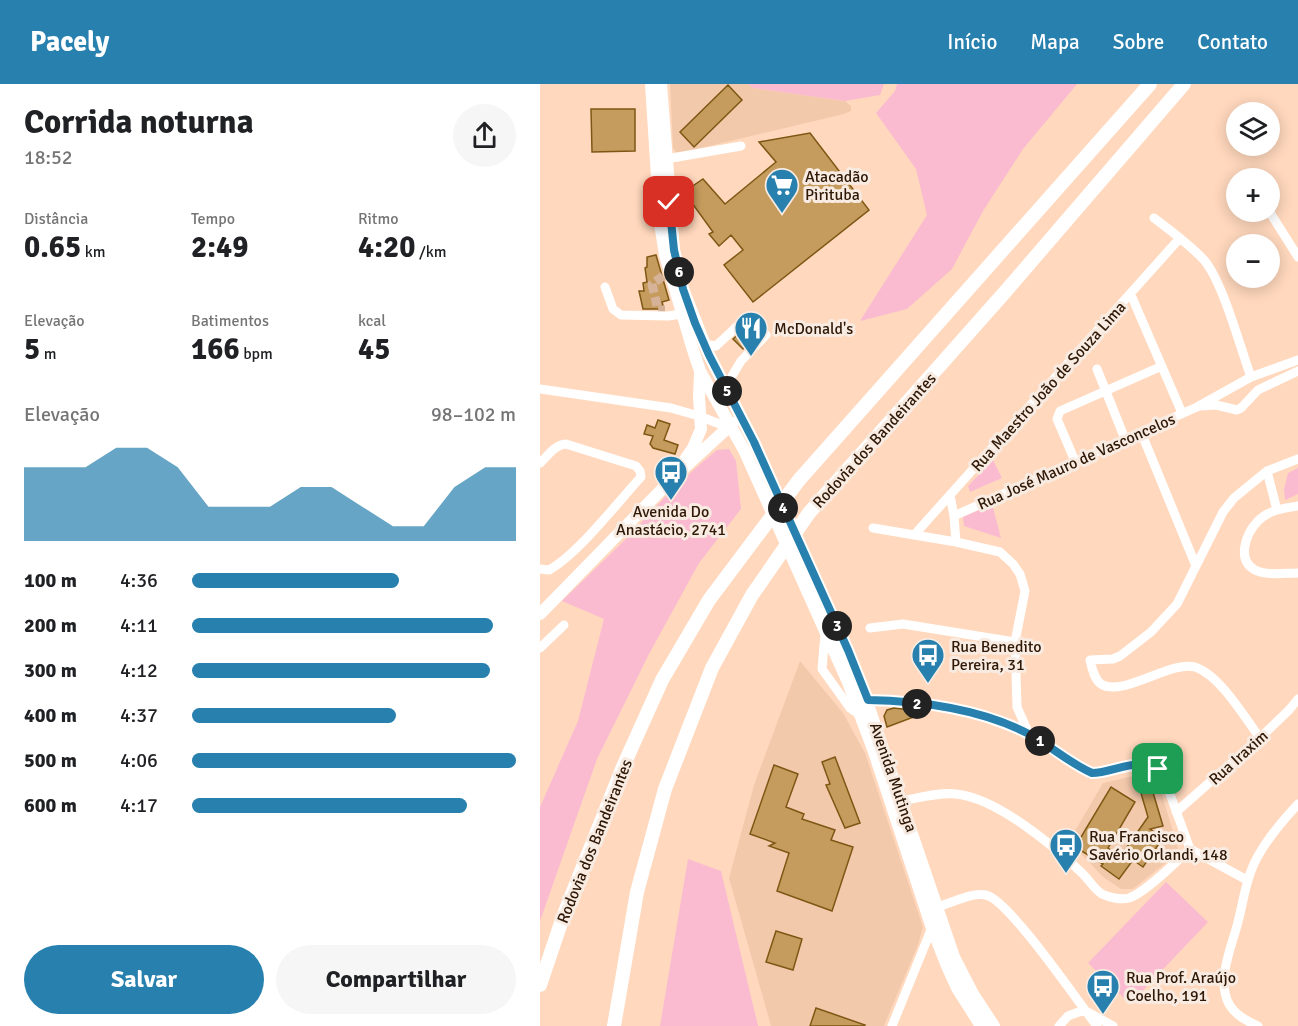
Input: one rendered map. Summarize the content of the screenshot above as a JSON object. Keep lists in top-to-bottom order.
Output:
{
  "streets": {
    "highway": ["Rodovia dos Bandeirantes"],
    "main road": ["Avenida Mutinga"],
    "street": ["Rua Maestro João de Souza Lima", "Rua José Mauro de Vasconcelos", "Rua Iraxim"]
  },
  "places": {
    "supermarket": ["Atacadão Pirituba"],
    "restaurant": ["McDonald's"],
    "bus stop": [
      "Avenida Do Anastácio, 2741",
      "Rua Benedito Pereira, 31",
      "Rua Francisco Savério Orlandi, 148",
      "Rua Prof. Araújo Coelho, 191"
    ]
  },
  "page": {
    "header": "Pacely",
    "nav": [
      "Início",
      "Mapa",
      "Sobre",
      "Contato"
    ],
    "heading": ["Corrida noturna", "18:52"],
    "map_buttons": ["+", "−"],
    "stats": [
      ["Distância", "0.65 km"],
      ["Tempo", "2:49"],
      ["Ritmo", "4:20 /km"],
      ["Elevação", "5 m"],
      ["Batimentos", "166 bpm"],
      ["kcal", "45"]
    ],
    "pins": [
      "6",
      "5",
      "4",
      "3",
      "2",
      "1"
    ],
    "chart": ["Elevação", "98–102 m"],
    "list": [
      {
        "name": "100 m",
        "note": "4:36"
      },
      {
        "name": "200 m",
        "note": "4:11"
      },
      {
        "name": "300 m",
        "note": "4:12"
      },
      {
        "name": "400 m",
        "note": "4:37"
      },
      {
        "name": "500 m",
        "note": "4:06"
      },
      {
        "name": "600 m",
        "note": "4:17"
      }
    ],
    "buttons": ["Salvar", "Compartilhar"]
  }
}
